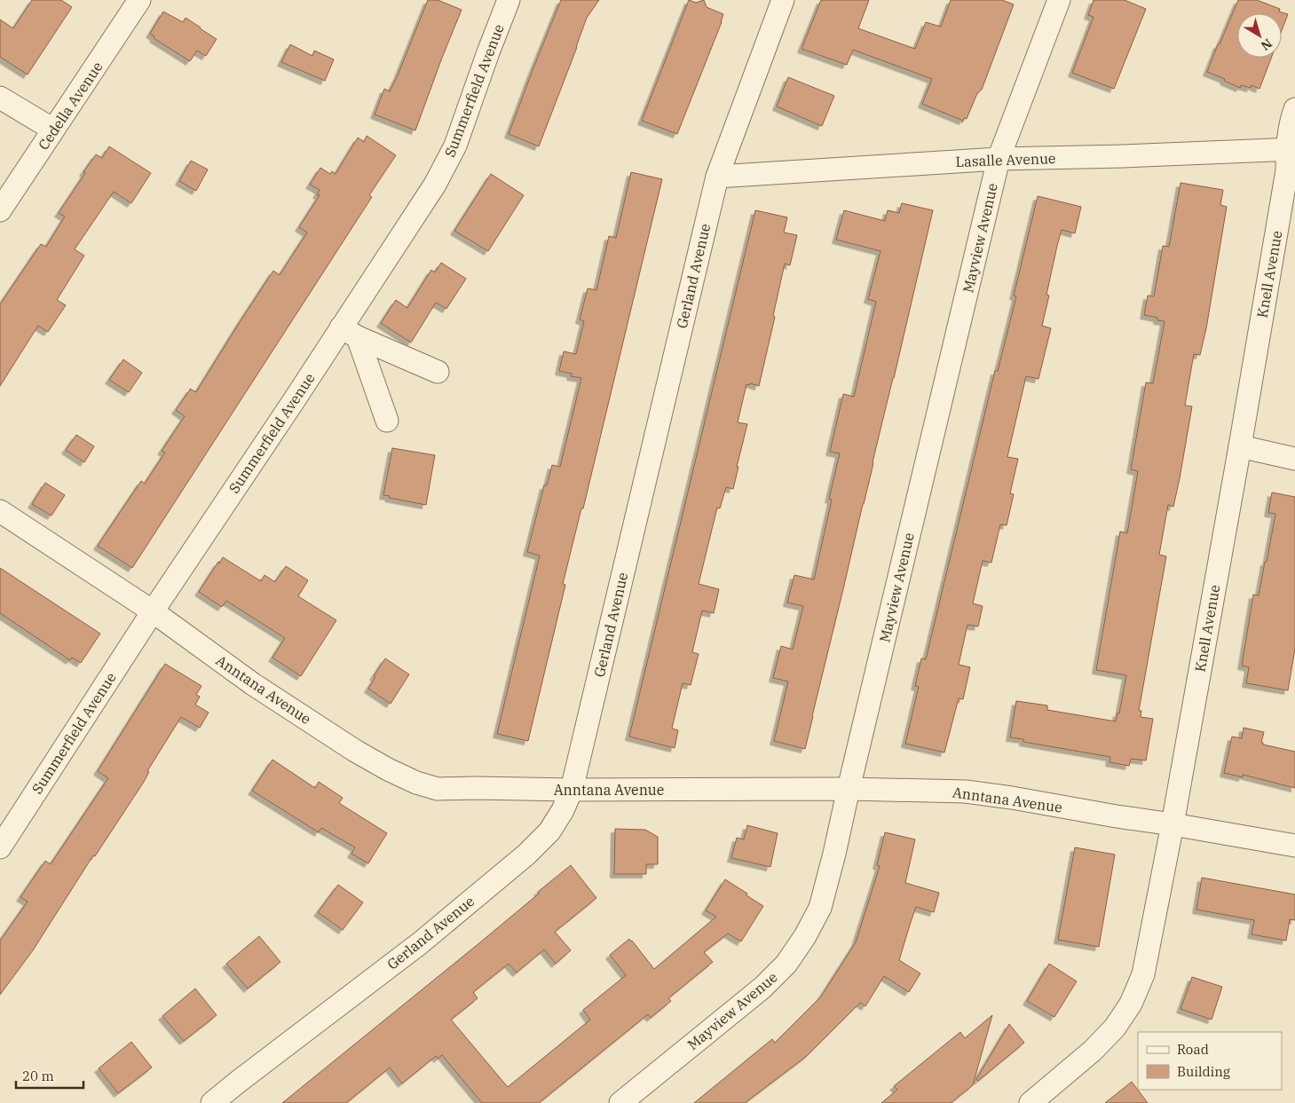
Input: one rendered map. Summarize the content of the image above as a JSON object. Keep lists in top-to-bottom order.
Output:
{
  "streets": {
    "street": [
      "Summerfield Avenue",
      "Cedella Avenue",
      "Lasalle Avenue",
      "Mayview Avenue",
      "Knell Avenue",
      "Gerland Avenue",
      "Anntana Avenue"
    ]
  },
  "crossings": [
    ["Summerfield Avenue", "Anntana Avenue"],
    ["Lasalle Avenue", "Mayview Avenue"],
    ["Lasalle Avenue", "Knell Avenue"],
    ["Lasalle Avenue", "Gerland Avenue"],
    ["Mayview Avenue", "Anntana Avenue"],
    ["Knell Avenue", "Anntana Avenue"],
    ["Gerland Avenue", "Anntana Avenue"]
  ],
  "legend": ["Road", "Building"],
  "scale_bar": "20 m",
  "north": "bottom right"
}
